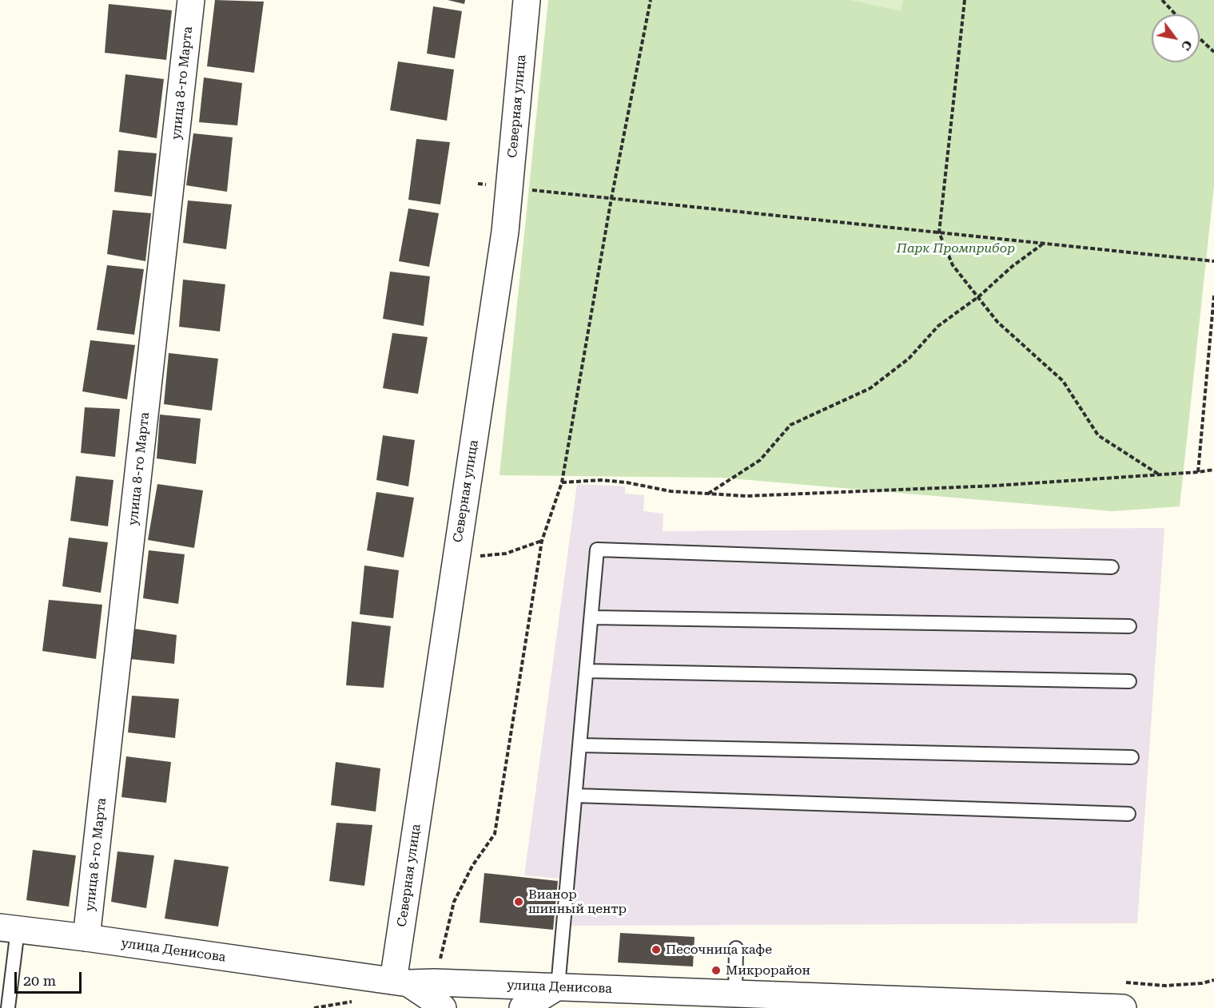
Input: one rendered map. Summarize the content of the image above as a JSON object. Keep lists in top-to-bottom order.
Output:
{
  "streets": {
    "street": ["улица 8-го Марта", "Северная улица", "улица Денисова"]
  },
  "crossings": [
    ["улица 8-го Марта", "улица Денисова"],
    ["Северная улица", "улица Денисова"]
  ],
  "parks": ["Парк Промприбор"],
  "places": ["Вианор шинный центр", "Песочница кафе", "Микрорайон"],
  "scale_bar": "20 m",
  "north": "bottom right"
}
